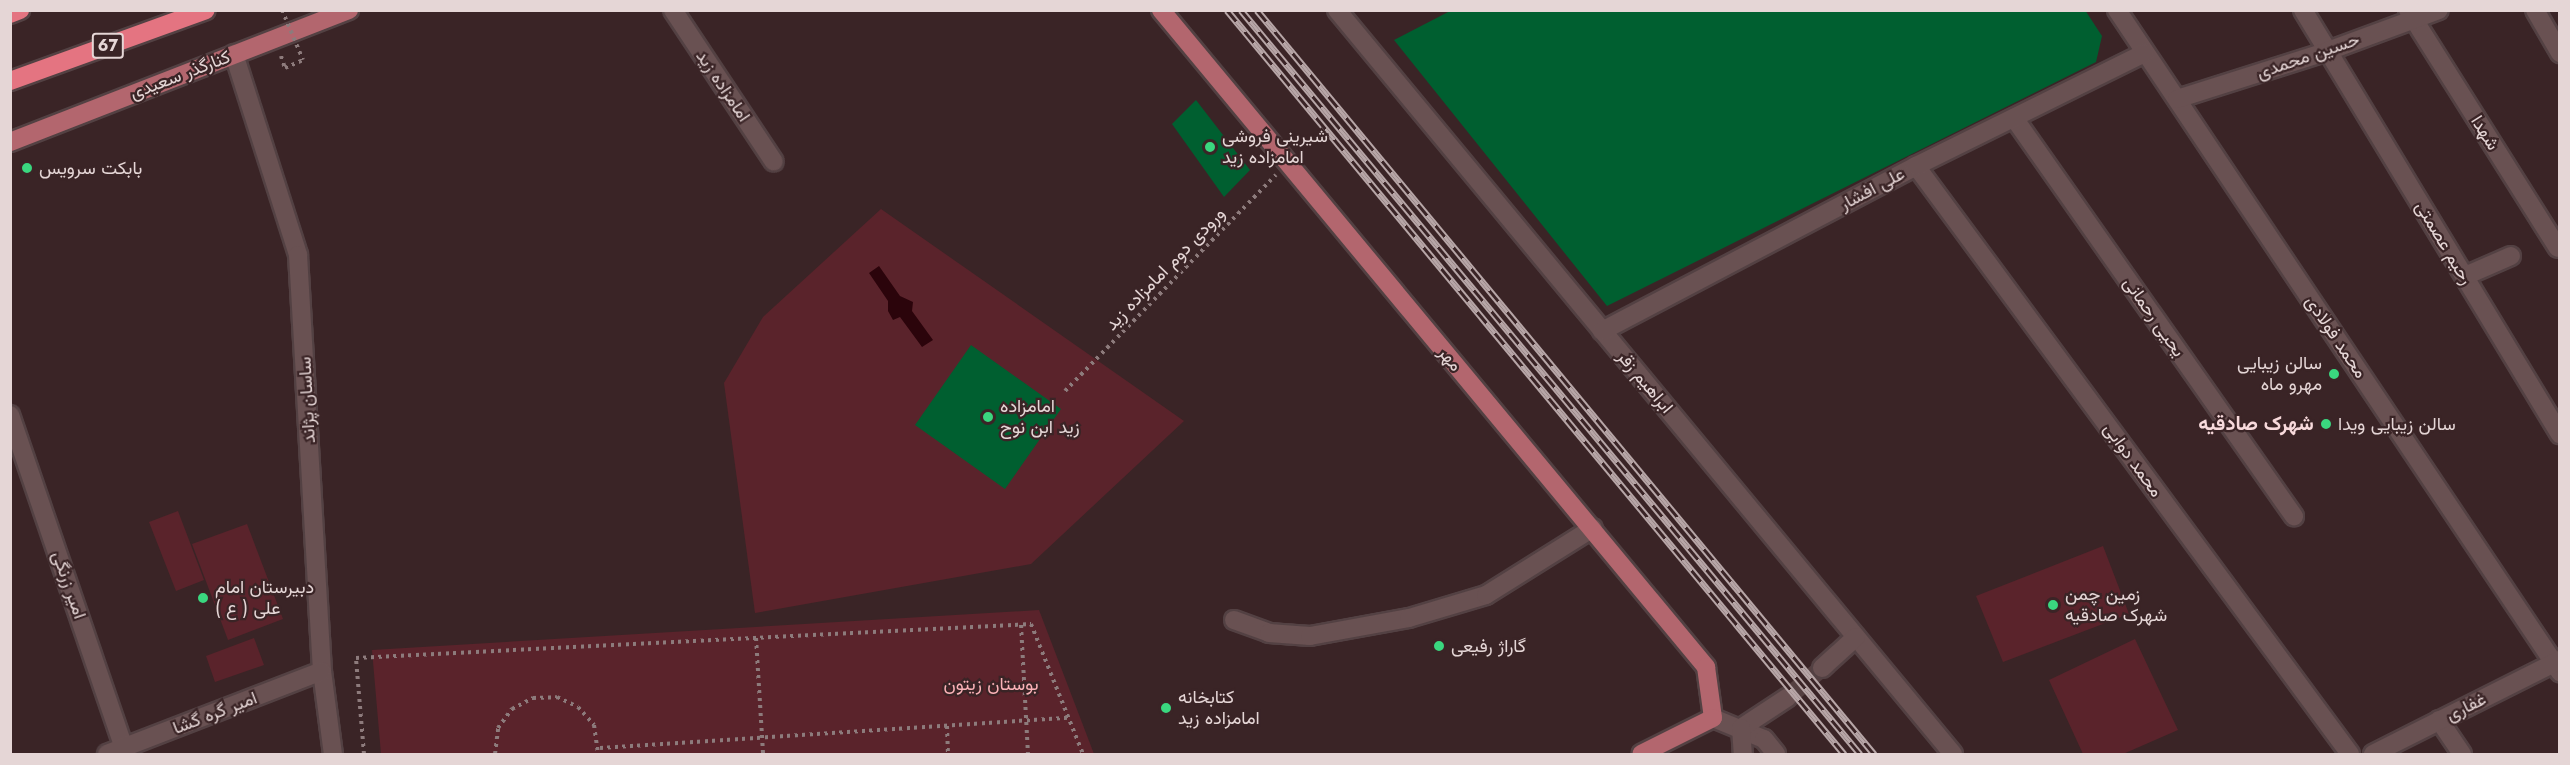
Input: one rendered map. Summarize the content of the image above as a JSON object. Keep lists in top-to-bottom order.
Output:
{
  "streets": {
    "highway": ["67"],
    "main road": ["کنارگذر سعیدی", "مهر"],
    "street": [
      "حسین محمدی",
      "امامزاده زید",
      "شهدا",
      "علی افشار",
      "رحیم عصمتی",
      "یحیی رحمانی",
      "محمد فولادی",
      "ابراهیم زقر",
      "ساسان پژاند",
      "محمد دوابی",
      "امیر زرنگی",
      "غفاری",
      "امیر گره گشا"
    ],
    "path": ["ورودی دوم امامزاده زید"]
  },
  "crossings": [
    ["حسین محمدی", "شهدا"],
    ["حسین محمدی", "رحیم عصمتی"],
    ["حسین محمدی", "محمد فولادی"],
    ["کنارگذر سعیدی", "ساسان پژاند"],
    ["علی افشار", "یحیی رحمانی"],
    ["علی افشار", "محمد فولادی"],
    ["علی افشار", "ابراهیم زقر"],
    ["علی افشار", "محمد دوابی"],
    ["ورودی دوم امامزاده زید", "مهر"],
    ["محمد فولادی", "غفاری"],
    ["ساسان پژاند", "امیر گره گشا"],
    ["امیر زرنگی", "امیر گره گشا"]
  ],
  "districts": ["شهرک صادقیه"],
  "parks": ["بوستان زیتون"],
  "places": [
    "شیرینی فروشی امامزاده زید",
    "بابکت سرویس",
    "سالن زیبایی مهرو ماه",
    "امامزاده زید ابن نوح",
    "سالن زیبایی ویدا",
    "دبیرستان امام علی ( ع )",
    "زمین چمن شهرک صادقیه",
    "گاراژ رفیعی",
    "کتابخانه امامزاده زید"
  ]
}
